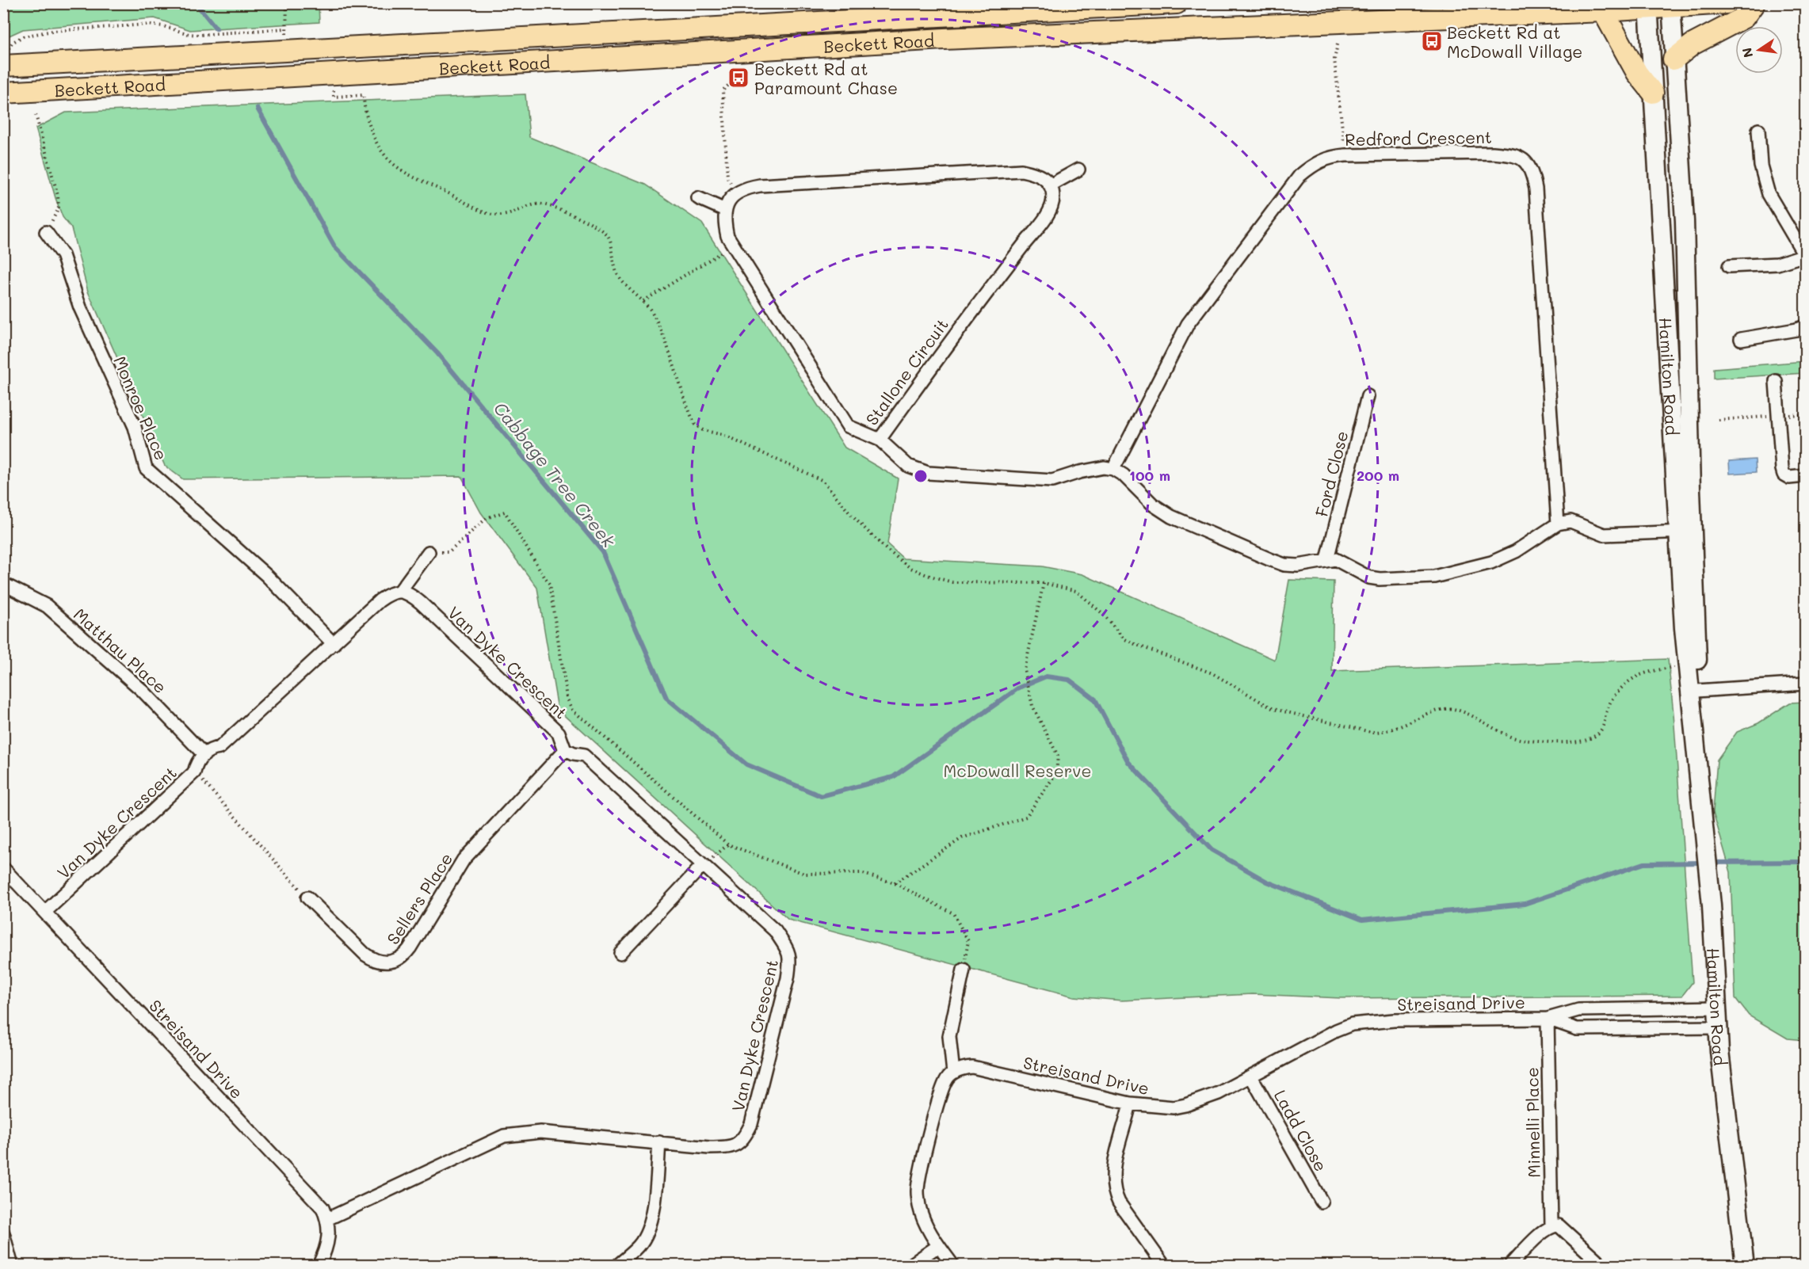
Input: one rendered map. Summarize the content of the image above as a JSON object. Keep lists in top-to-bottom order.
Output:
{
  "streets": {
    "main road": ["Beckett Road", "Hamilton Road"],
    "street": [
      "Redford Crescent",
      "Stallone Circuit",
      "Monroe Place",
      "Ford Close",
      "Matthau Place",
      "Van Dyke Crescent",
      "Sellers Place",
      "Streisand Drive",
      "Minnelli Place",
      "Ladd Close"
    ]
  },
  "crossings": [
    ["Beckett Road", "Hamilton Road"],
    ["Hamilton Road", "Streisand Drive"],
    ["Monroe Place", "Van Dyke Crescent"],
    ["Matthau Place", "Van Dyke Crescent"],
    ["Van Dyke Crescent", "Sellers Place"],
    ["Van Dyke Crescent", "Streisand Drive"],
    ["Streisand Drive", "Minnelli Place"],
    ["Streisand Drive", "Ladd Close"]
  ],
  "water": ["Cabbage Tree Creek"],
  "parks": ["McDowall Reserve"],
  "places": {
    "bus stop": ["Beckett Rd at McDowall Village", "Beckett Rd at Paramount Chase"]
  },
  "north": "left",
  "rings": ["100 m", "200 m"]
}
